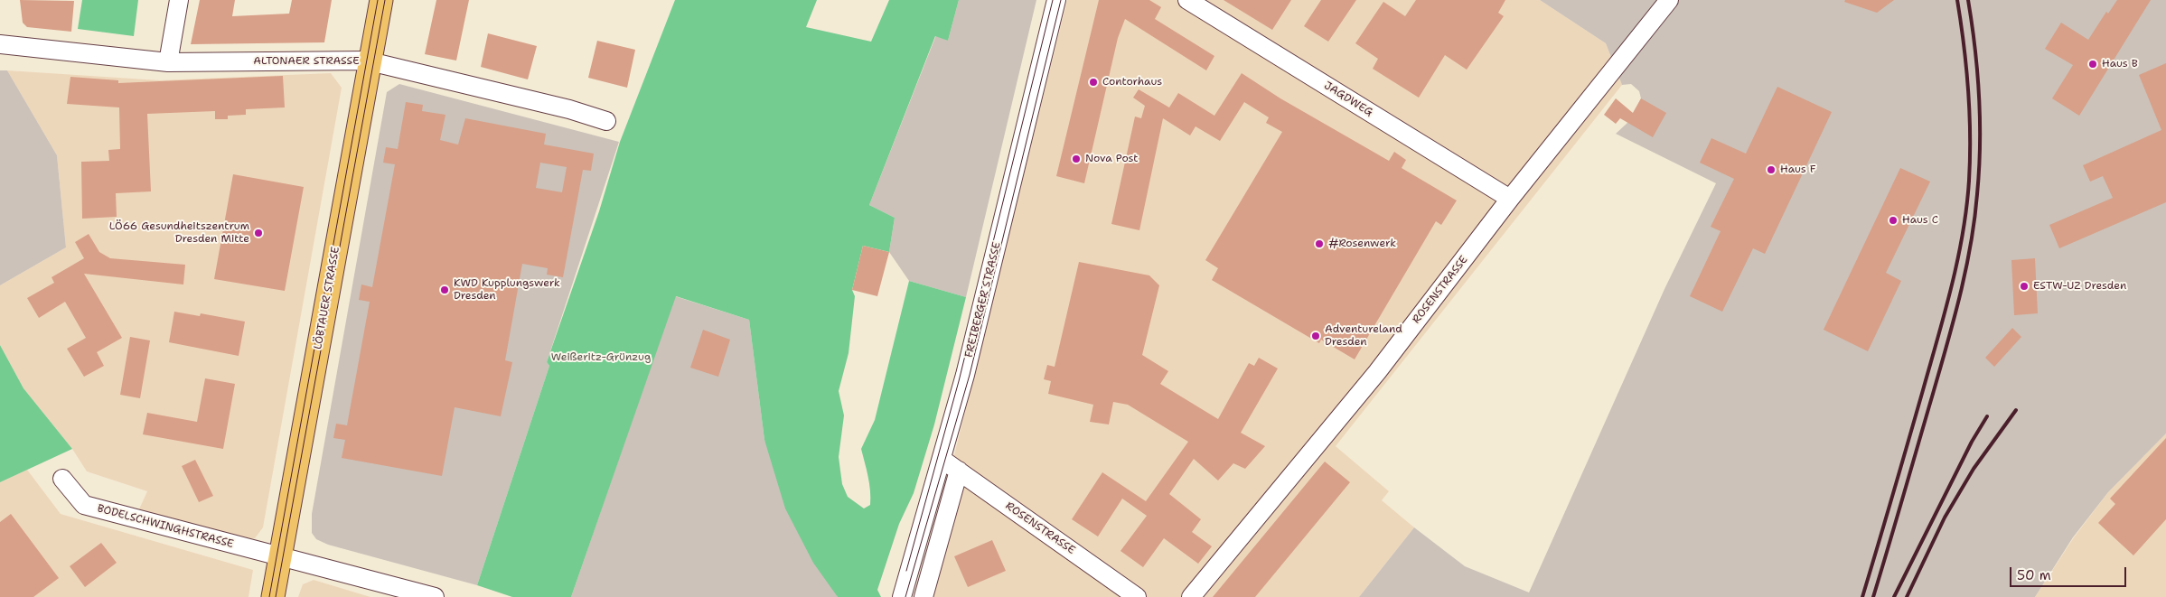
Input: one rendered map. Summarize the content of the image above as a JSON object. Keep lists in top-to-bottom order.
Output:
{
  "streets": {
    "main road": ["LÖBTAUER STRASSE"],
    "street": [
      "ALTONAER STRASSE",
      "JAGDWEG",
      "ROSENSTRASSE",
      "FREIBERGER STRASSE",
      "BODELSCHWINGHSTRASSE"
    ]
  },
  "crossings": [
    ["ALTONAER STRASSE", "LÖBTAUER STRASSE"],
    ["JAGDWEG", "ROSENSTRASSE"],
    ["ROSENSTRASSE", "FREIBERGER STRASSE"],
    ["LÖBTAUER STRASSE", "BODELSCHWINGHSTRASSE"]
  ],
  "parks": ["Weißeritz-Grünzug"],
  "places": [
    "Haus B",
    "Contorhaus",
    "Nova Post",
    "Haus F",
    "Haus C",
    "LÖ66 Gesundheitszentrum Dresden Mitte",
    "#Rosenwerk",
    "ESTW-UZ Dresden",
    "KWD Kupplungswerk Dresden",
    "Adventureland Dresden"
  ],
  "scale_bar": "50 m"
}
